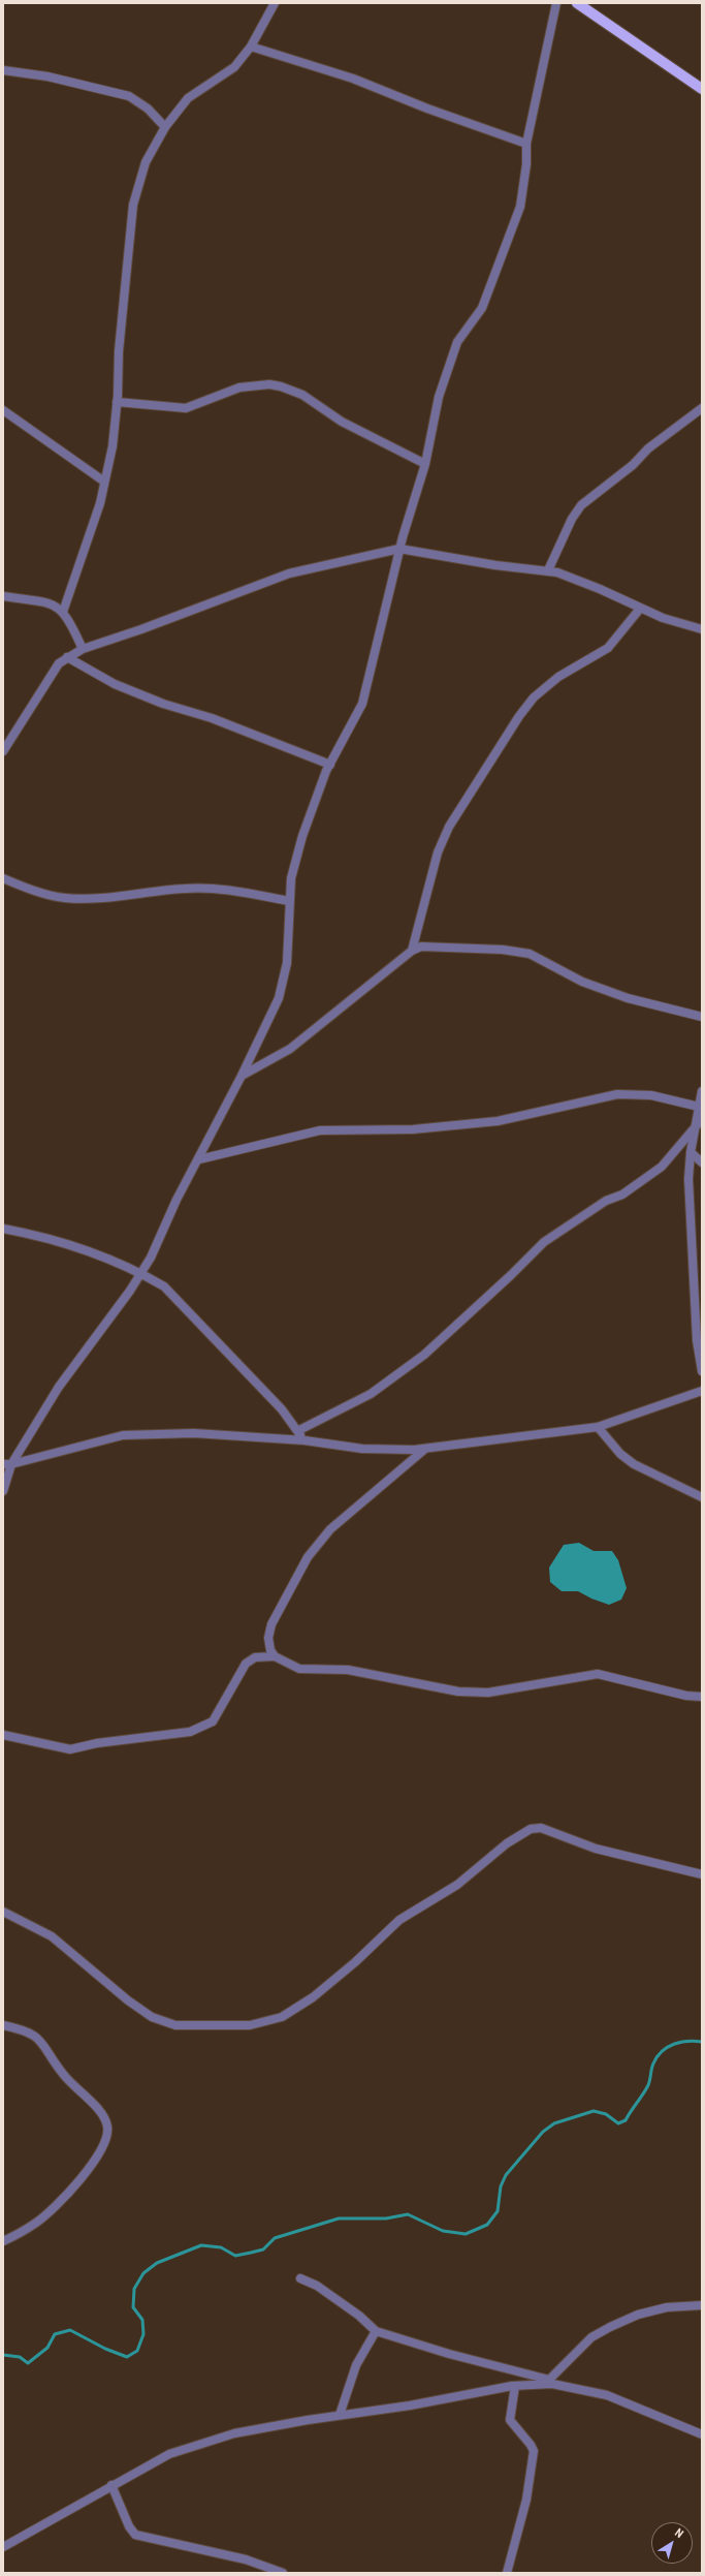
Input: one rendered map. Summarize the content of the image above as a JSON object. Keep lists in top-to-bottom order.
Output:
{
  "north": "top right"
}
